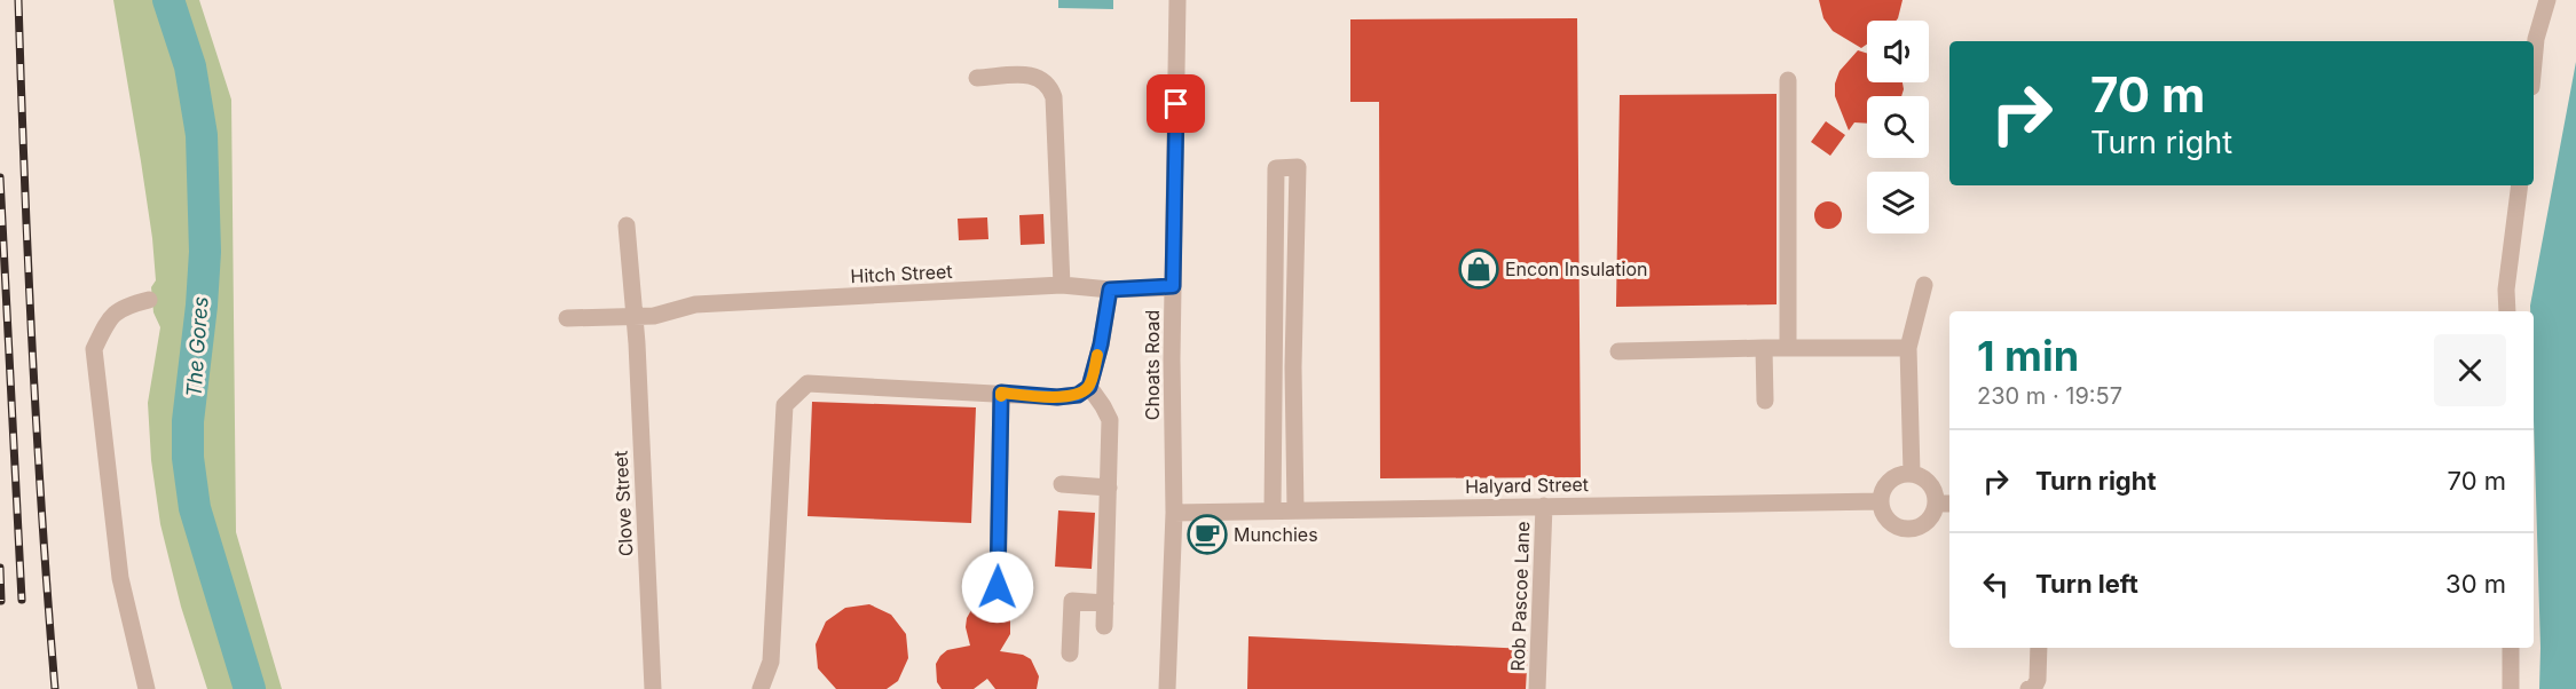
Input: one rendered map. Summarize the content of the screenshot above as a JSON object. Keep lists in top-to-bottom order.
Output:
{
  "streets": {
    "street": [
      "Hitch Street",
      "Choats Road",
      "Halyard Street",
      "Clove Street",
      "Rob Pascoe Lane"
    ]
  },
  "crossings": [
    ["Hitch Street", "Choats Road"],
    ["Hitch Street", "Clove Street"],
    ["Choats Road", "Halyard Street"],
    ["Halyard Street", "Rob Pascoe Lane"]
  ],
  "water": ["The Gores"],
  "places": {
    "shop": ["Encon Insulation"],
    "cafe": ["Munchies"]
  },
  "page": {
    "turn": ["70 m", "Turn right"],
    "heading": ["1 min", "230 m · 19:57"],
    "list": [
      {
        "name": "Turn right",
        "value": "70 m"
      },
      {
        "name": "Turn left",
        "value": "30 m"
      }
    ]
  }
}
